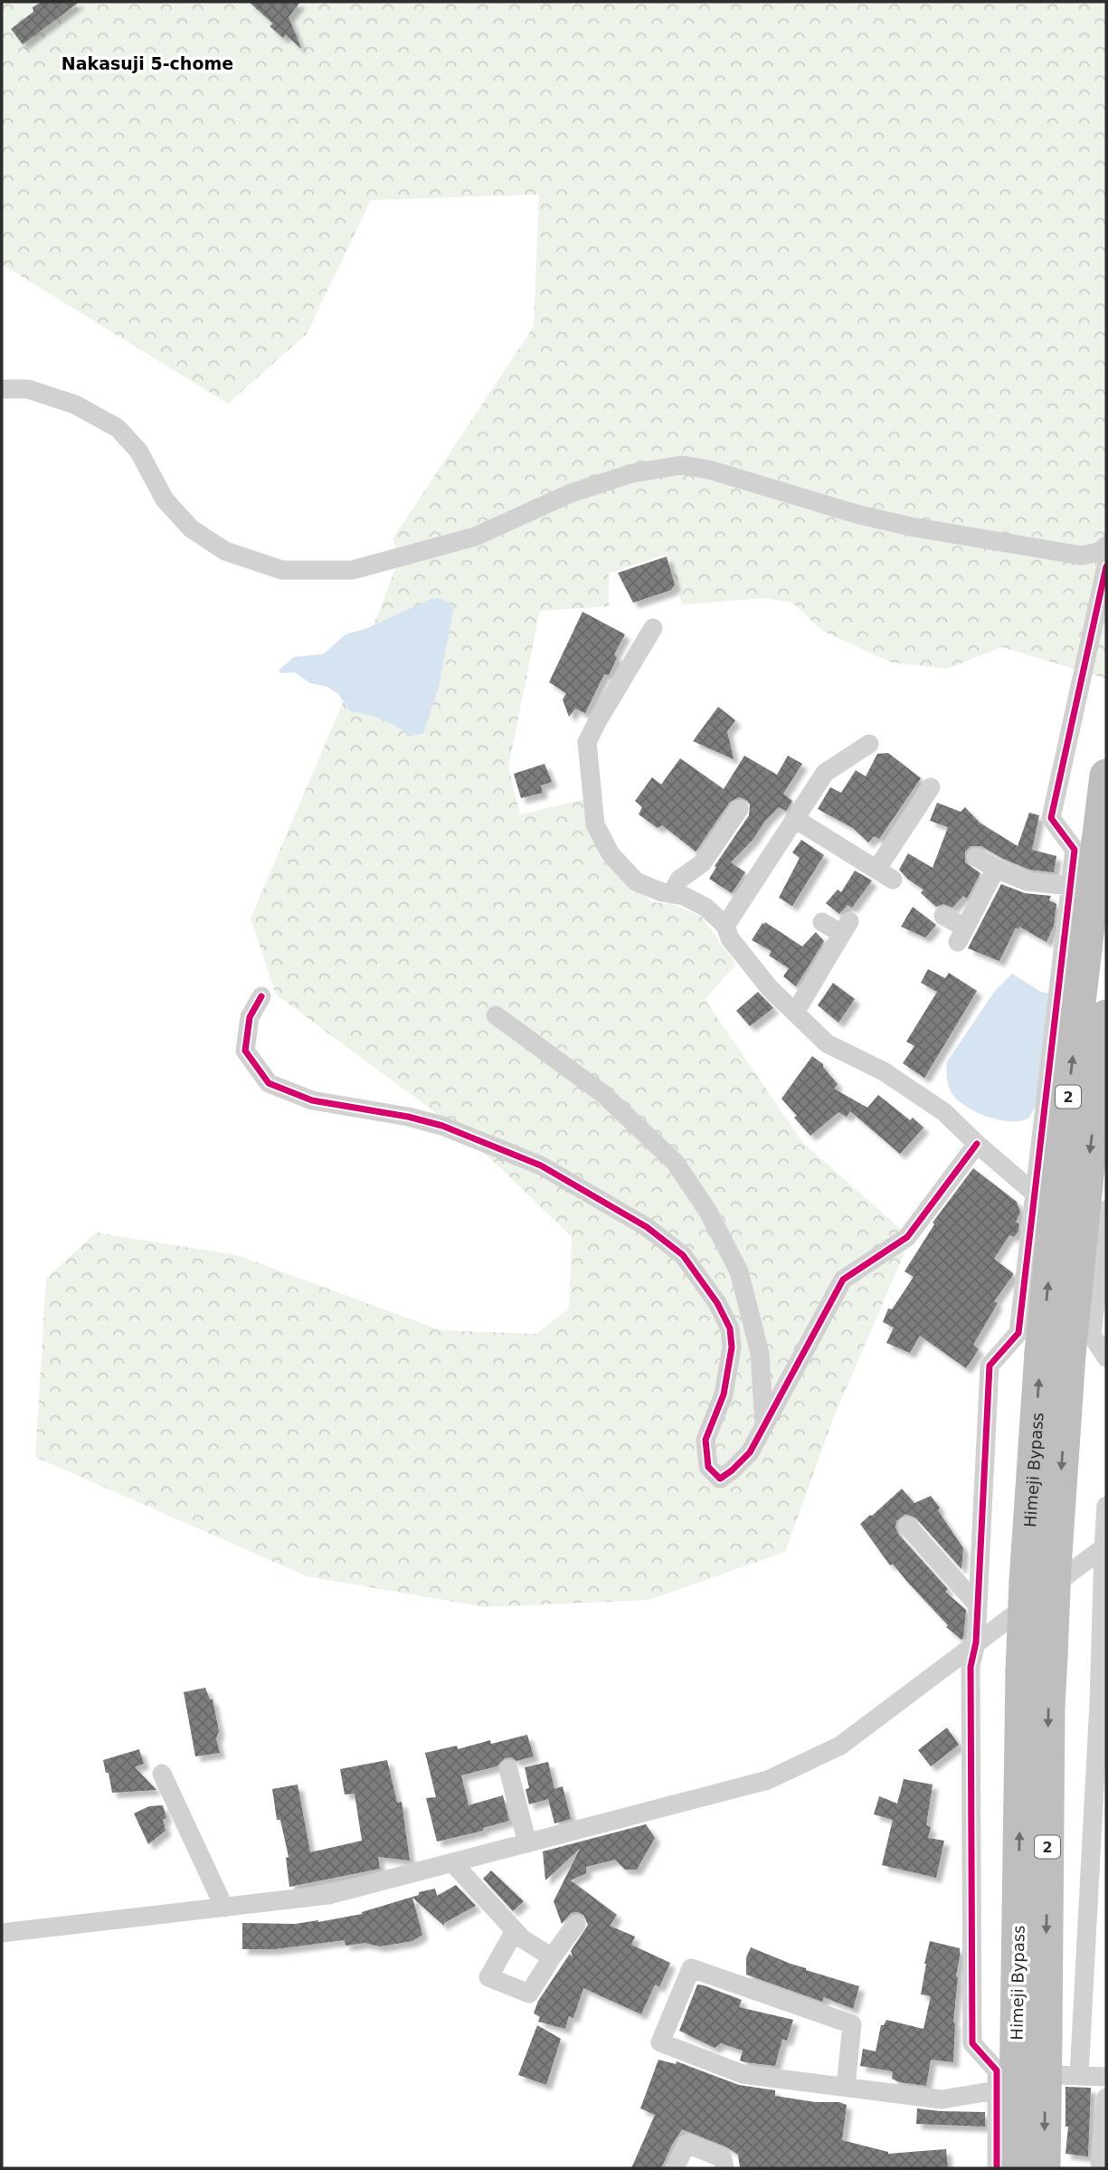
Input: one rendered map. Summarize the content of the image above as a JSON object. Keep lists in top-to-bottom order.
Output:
{
  "streets": {
    "highway": ["2", "Himeji Bypass"]
  },
  "districts": ["Nakasuji 5-chome"]
}
